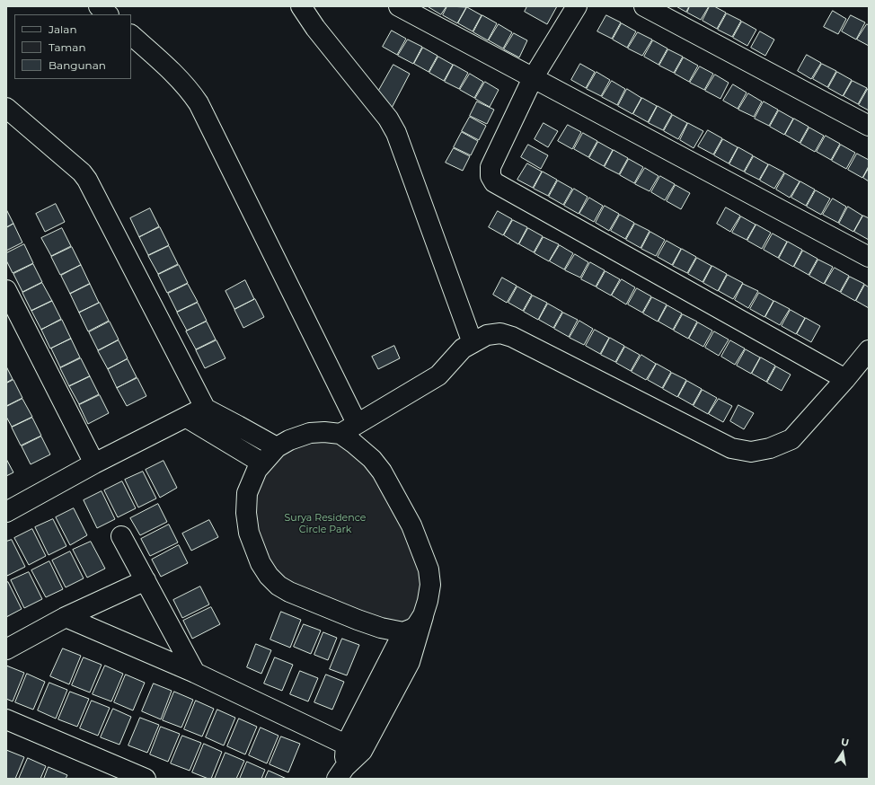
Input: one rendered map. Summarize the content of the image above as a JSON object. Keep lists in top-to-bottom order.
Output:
{
  "parks": ["Surya Residence Circle Park"],
  "legend": ["Jalan", "Taman", "Bangunan"],
  "north": "top"
}
